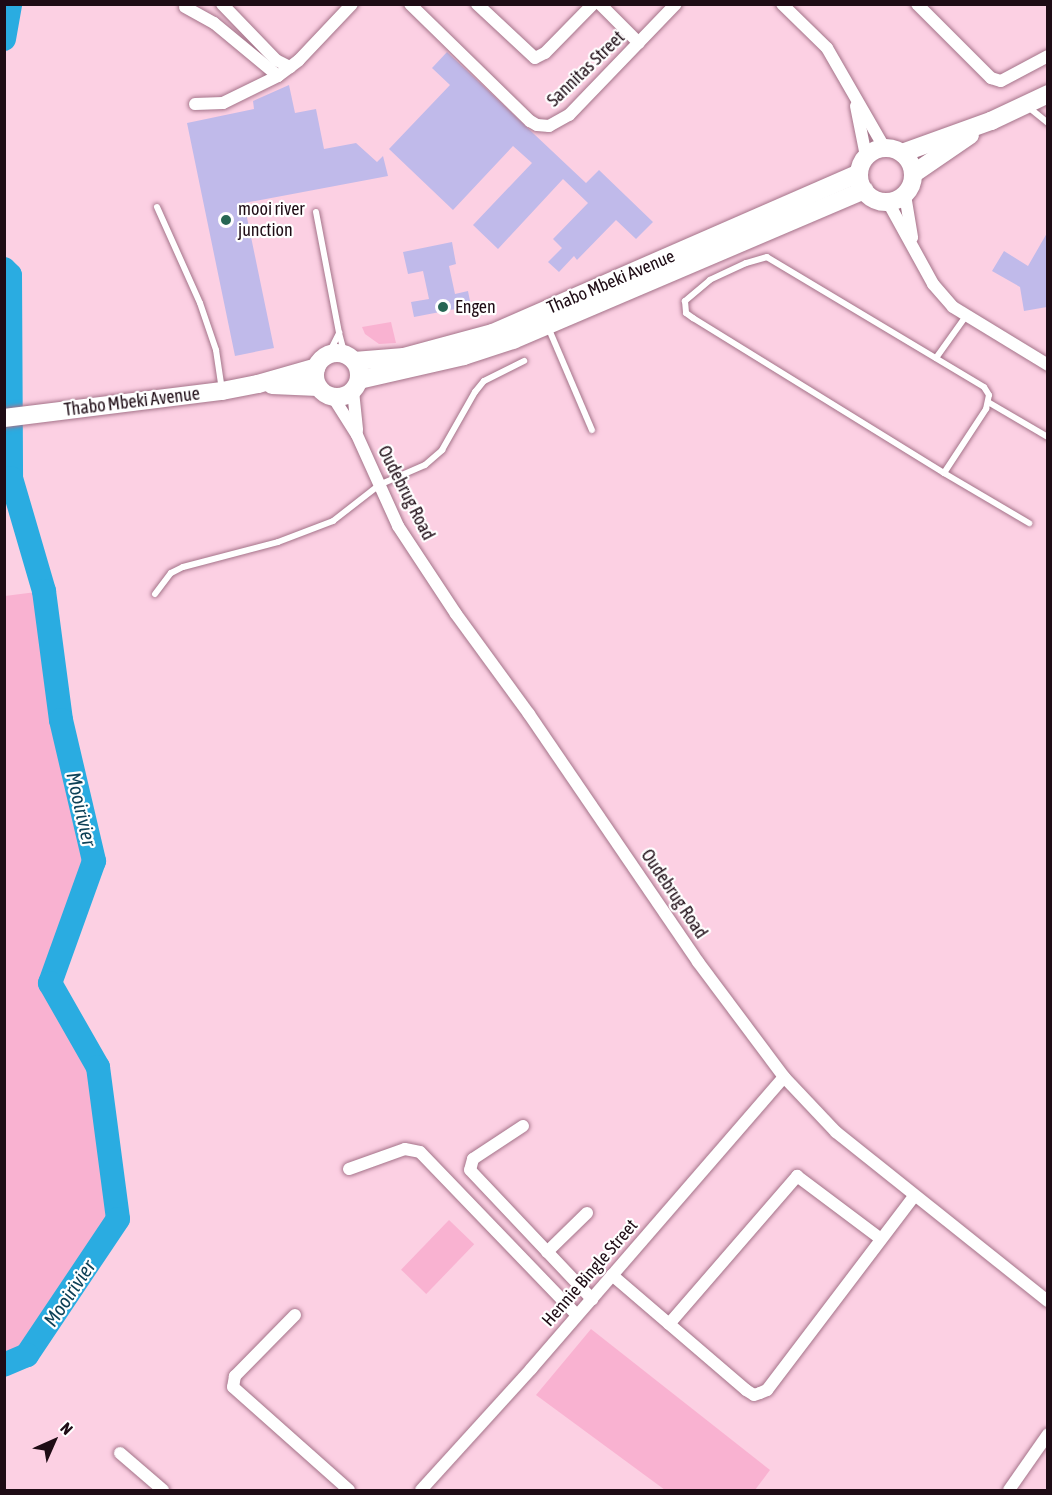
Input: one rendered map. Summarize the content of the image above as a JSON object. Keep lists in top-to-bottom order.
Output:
{
  "streets": {
    "main road": ["Thabo Mbeki Avenue"],
    "street": ["Sannitas Street", "Oudebrug Road", "Hennie Bingle Street"]
  },
  "crossings": [
    ["Thabo Mbeki Avenue", "Oudebrug Road"],
    ["Oudebrug Road", "Hennie Bingle Street"]
  ],
  "water": ["Mooirivier"],
  "places": ["mooi river junction", "Engen"],
  "north": "top right"
}
